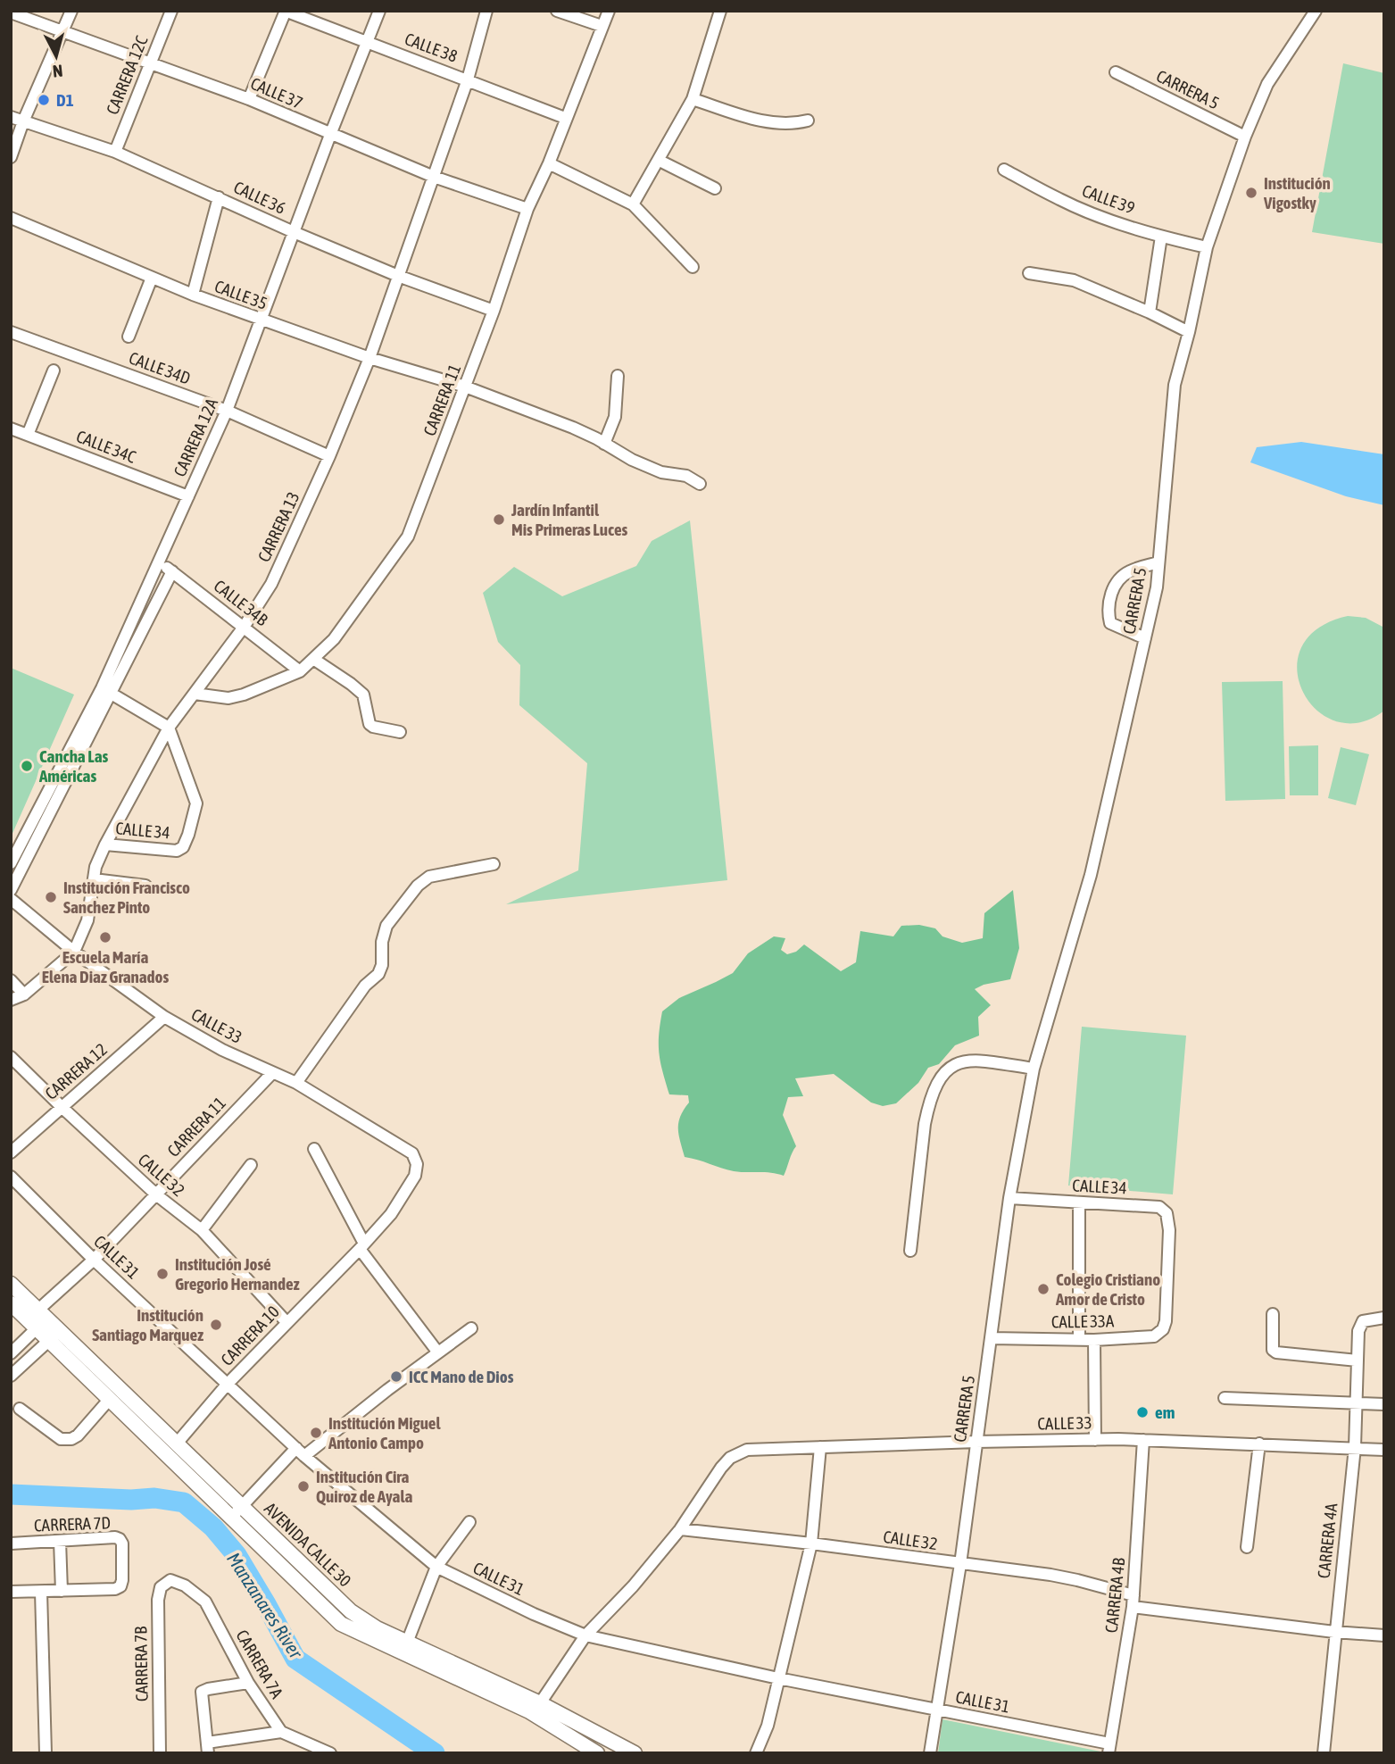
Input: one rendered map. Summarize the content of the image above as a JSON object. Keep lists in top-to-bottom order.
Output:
{
  "streets": {
    "main road": ["AVENIDA CALLE 30"],
    "street": [
      "CALLE 38",
      "CARRERA 12C",
      "CARRERA 5",
      "CALLE 37",
      "CALLE 36",
      "CALLE 39",
      "CALLE 35",
      "CALLE 34D",
      "CARRERA 11",
      "CARRERA 12A",
      "CALLE 34C",
      "CARRERA 13",
      "CALLE 34B",
      "CALLE 34",
      "CALLE 33",
      "CARRERA 12",
      "CALLE 32",
      "CALLE 31",
      "CALLE 33A",
      "CARRERA 10",
      "CARRERA 7D",
      "CARRERA 4A",
      "CARRERA 4B",
      "CARRERA 7B",
      "CARRERA 7A"
    ]
  },
  "crossings": [
    ["CALLE 38", "CARRERA 11"],
    ["CALLE 38", "CARRERA 12A"],
    ["CALLE 38", "CARRERA 13"],
    ["CARRERA 12C", "CALLE 37"],
    ["CARRERA 12C", "CALLE 36"],
    ["CARRERA 5", "CALLE 39"],
    ["CARRERA 5", "CALLE 34"],
    ["CARRERA 5", "CALLE 33"],
    ["CARRERA 5", "CALLE 32"],
    ["CARRERA 5", "CALLE 31"],
    ["CARRERA 5", "CALLE 33A"],
    ["CALLE 37", "CARRERA 11"],
    ["CALLE 37", "CARRERA 12A"],
    ["CALLE 37", "CARRERA 13"],
    ["CALLE 36", "CARRERA 11"],
    ["CALLE 36", "CARRERA 12A"],
    ["CALLE 36", "CARRERA 13"],
    ["CALLE 35", "CARRERA 11"],
    ["CALLE 35", "CARRERA 12A"],
    ["CALLE 35", "CARRERA 13"],
    ["CALLE 34D", "CARRERA 12A"],
    ["CALLE 34D", "CARRERA 13"],
    ["CARRERA 11", "CARRERA 13"],
    ["CARRERA 11", "CALLE 34B"],
    ["CARRERA 11", "CALLE 33"],
    ["CARRERA 11", "CALLE 32"],
    ["CARRERA 11", "CALLE 31"],
    ["CARRERA 11", "AVENIDA CALLE 30"],
    ["CARRERA 12A", "CALLE 34C"],
    ["CARRERA 12A", "CALLE 34B"],
    ["CARRERA 13", "CALLE 34B"],
    ["CARRERA 13", "CALLE 34"],
    ["CARRERA 13", "CALLE 33"],
    ["CALLE 34", "CALLE 33A"],
    ["CALLE 33", "CARRERA 12"],
    ["CALLE 33", "CALLE 32"],
    ["CALLE 33", "CARRERA 10"],
    ["CALLE 33", "CARRERA 4A"],
    ["CALLE 33", "CARRERA 4B"],
    ["CARRERA 12", "CALLE 32"],
    ["CALLE 32", "CARRERA 10"],
    ["CALLE 32", "CARRERA 4A"],
    ["CALLE 32", "CARRERA 4B"],
    ["CALLE 31", "CARRERA 10"],
    ["CALLE 31", "CARRERA 4B"],
    ["CARRERA 10", "AVENIDA CALLE 30"],
    ["CARRERA 7B", "CARRERA 7A"]
  ],
  "water": ["Manzanares River"],
  "places": [
    "D1",
    "Institución Vigostky",
    "Jardín Infantil Mis Primeras Luces",
    "Cancha Las Américas",
    "Institución Francisco Sanchez Pinto",
    "Escuela María Elena Diaz Granados",
    "Institución José Gregorio Hernandez",
    "Colegio Cristiano Amor de Cristo",
    "Institución Santiago Marquez",
    "ICC Mano de Dios",
    "em",
    "Institución Miguel Antonio Campo",
    "Institución Cira Quiroz de Ayala"
  ],
  "north": "bottom"
}
